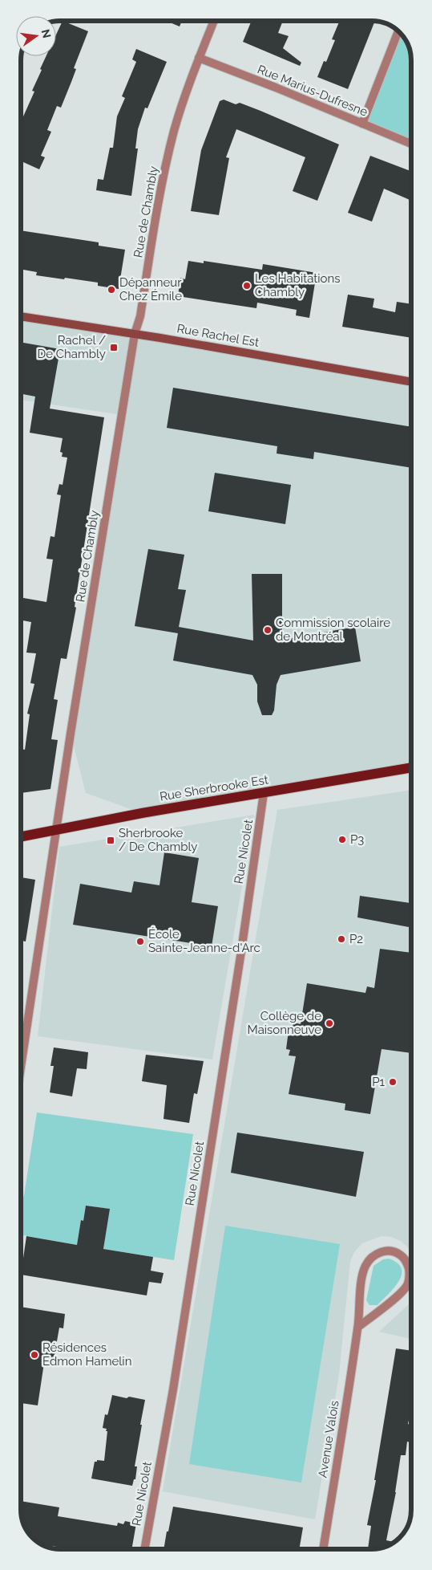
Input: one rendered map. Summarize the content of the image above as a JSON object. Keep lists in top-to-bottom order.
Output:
{
  "streets": {
    "main road": ["Rue Rachel Est", "Rue Sherbrooke Est"],
    "street": [
      "Rue Marius-Dufresne",
      "Rue de Chambly",
      "Rue Nicolet",
      "Avenue Valois"
    ]
  },
  "crossings": [
    ["Rue Marius-Dufresne", "Rue de Chambly"],
    ["Rue de Chambly", "Rue Rachel Est"],
    ["Rue de Chambly", "Rue Sherbrooke Est"],
    ["Rue Sherbrooke Est", "Rue Nicolet"]
  ],
  "places": {
    "other": [
      "Les Habitations Chambly",
      "Dépanneur Chez Émile",
      "Commission scolaire de Montréal",
      "P3",
      "P2",
      "École Sainte-Jeanne-d'Arc",
      "Collège de Maisonneuve",
      "P1",
      "Résidences Edmon Hamelin"
    ],
    "transit": ["Rachel / De Chambly", "Sherbrooke / De Chambly"]
  },
  "north": "right"
}
